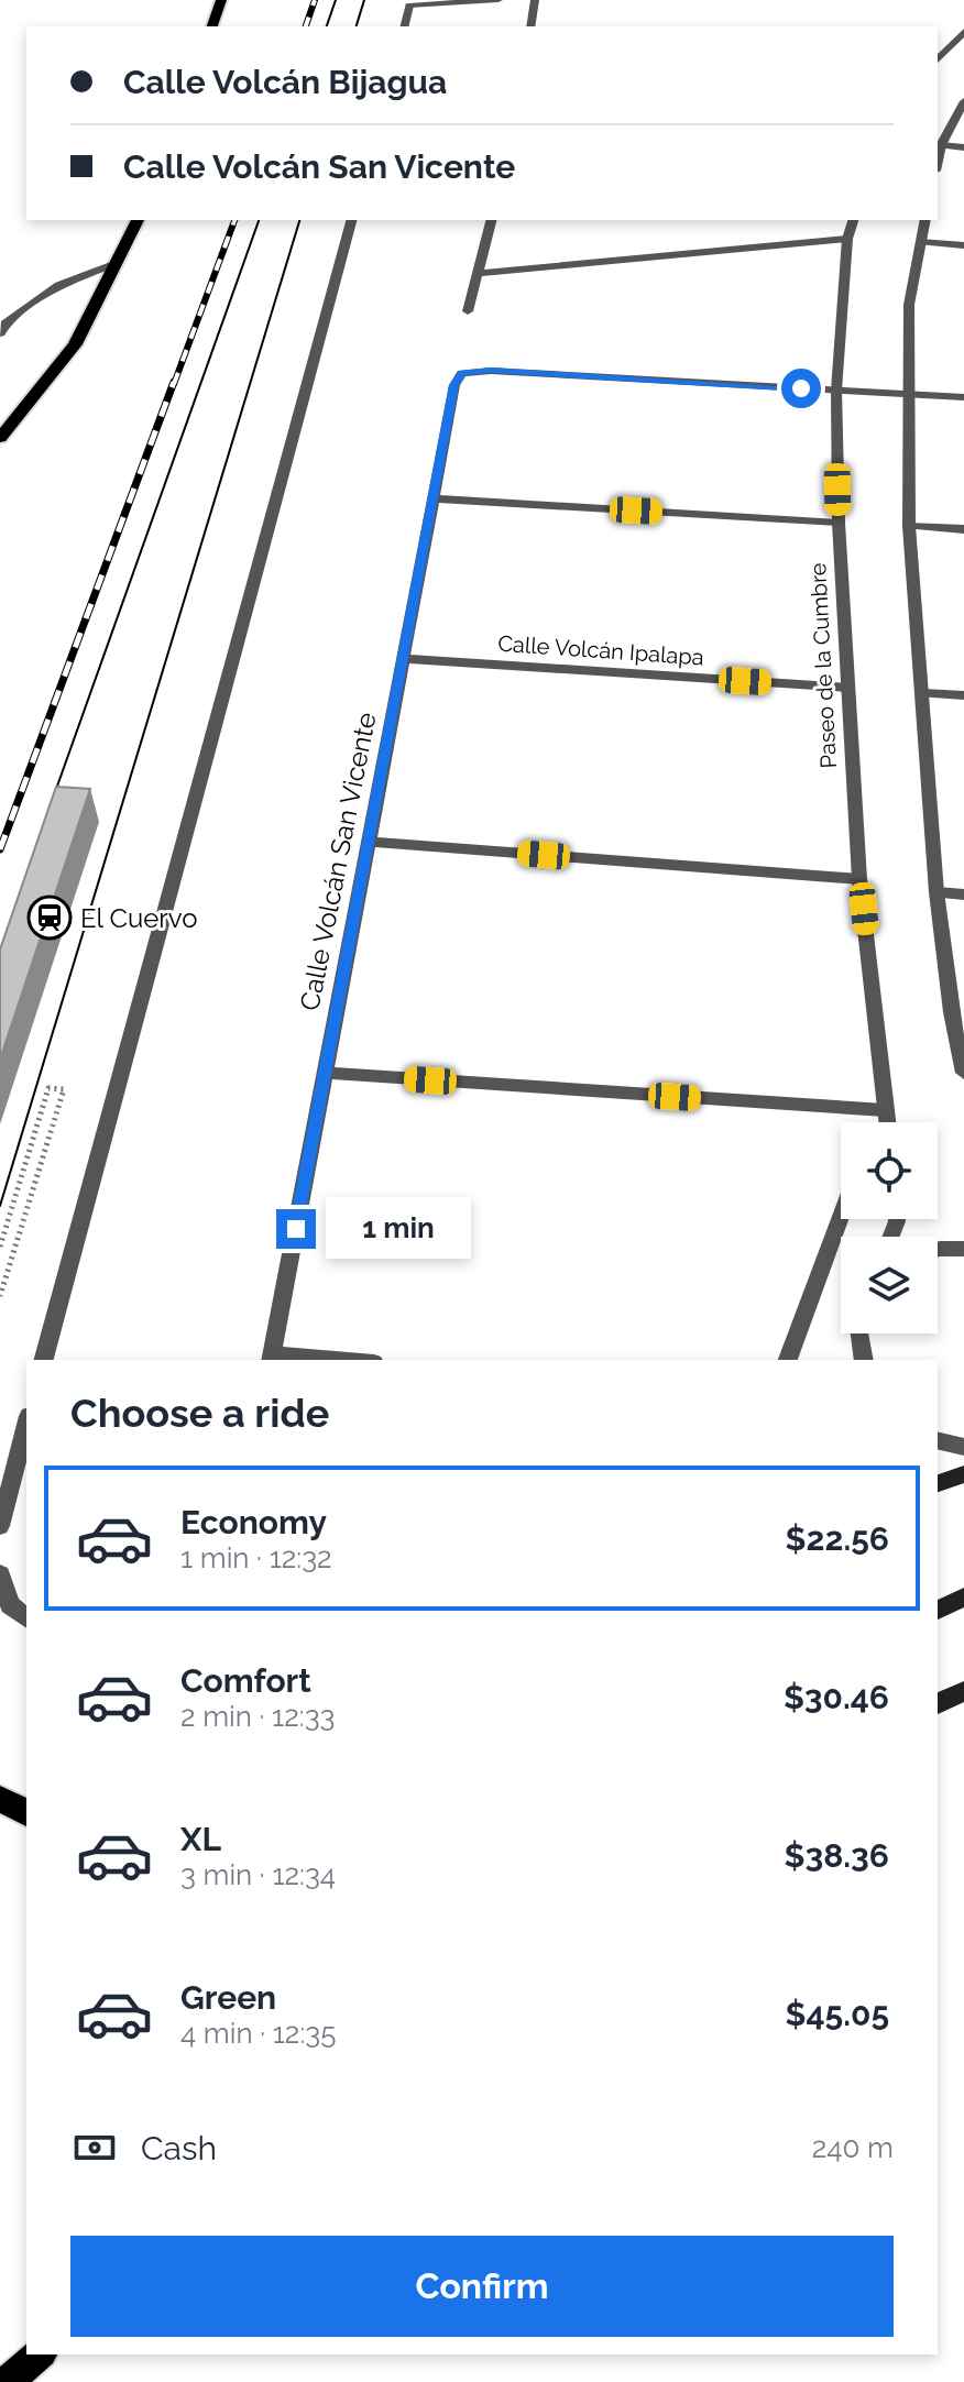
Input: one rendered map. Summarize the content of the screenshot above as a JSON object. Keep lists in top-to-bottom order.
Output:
{
  "streets": {
    "street": ["Calle Volcán Ipalapa", "Paseo de la Cumbre", "Calle Volcán San Vicente"]
  },
  "crossings": [
    ["Calle Volcán Ipalapa", "Paseo de la Cumbre"],
    ["Calle Volcán Ipalapa", "Calle Volcán San Vicente"],
    ["Paseo de la Cumbre", "Calle Volcán San Vicente"]
  ],
  "places": {
    "station": ["El Cuervo"]
  },
  "page": {
    "banner": ["Calle Volcán Bijagua", "Calle Volcán San Vicente"],
    "bubble": "1 min",
    "heading": "Choose a ride",
    "list": [
      {
        "name": "Economy",
        "note": "1 min · 12:32",
        "value": "$22.56"
      },
      {
        "name": "Comfort",
        "note": "2 min · 12:33",
        "value": "$30.46"
      },
      {
        "name": "XL",
        "note": "3 min · 12:34",
        "value": "$38.36"
      },
      {
        "name": "Green",
        "note": "4 min · 12:35",
        "value": "$45.05"
      }
    ],
    "pay": ["Cash", "240 m"],
    "buttons": "Confirm"
  }
}
